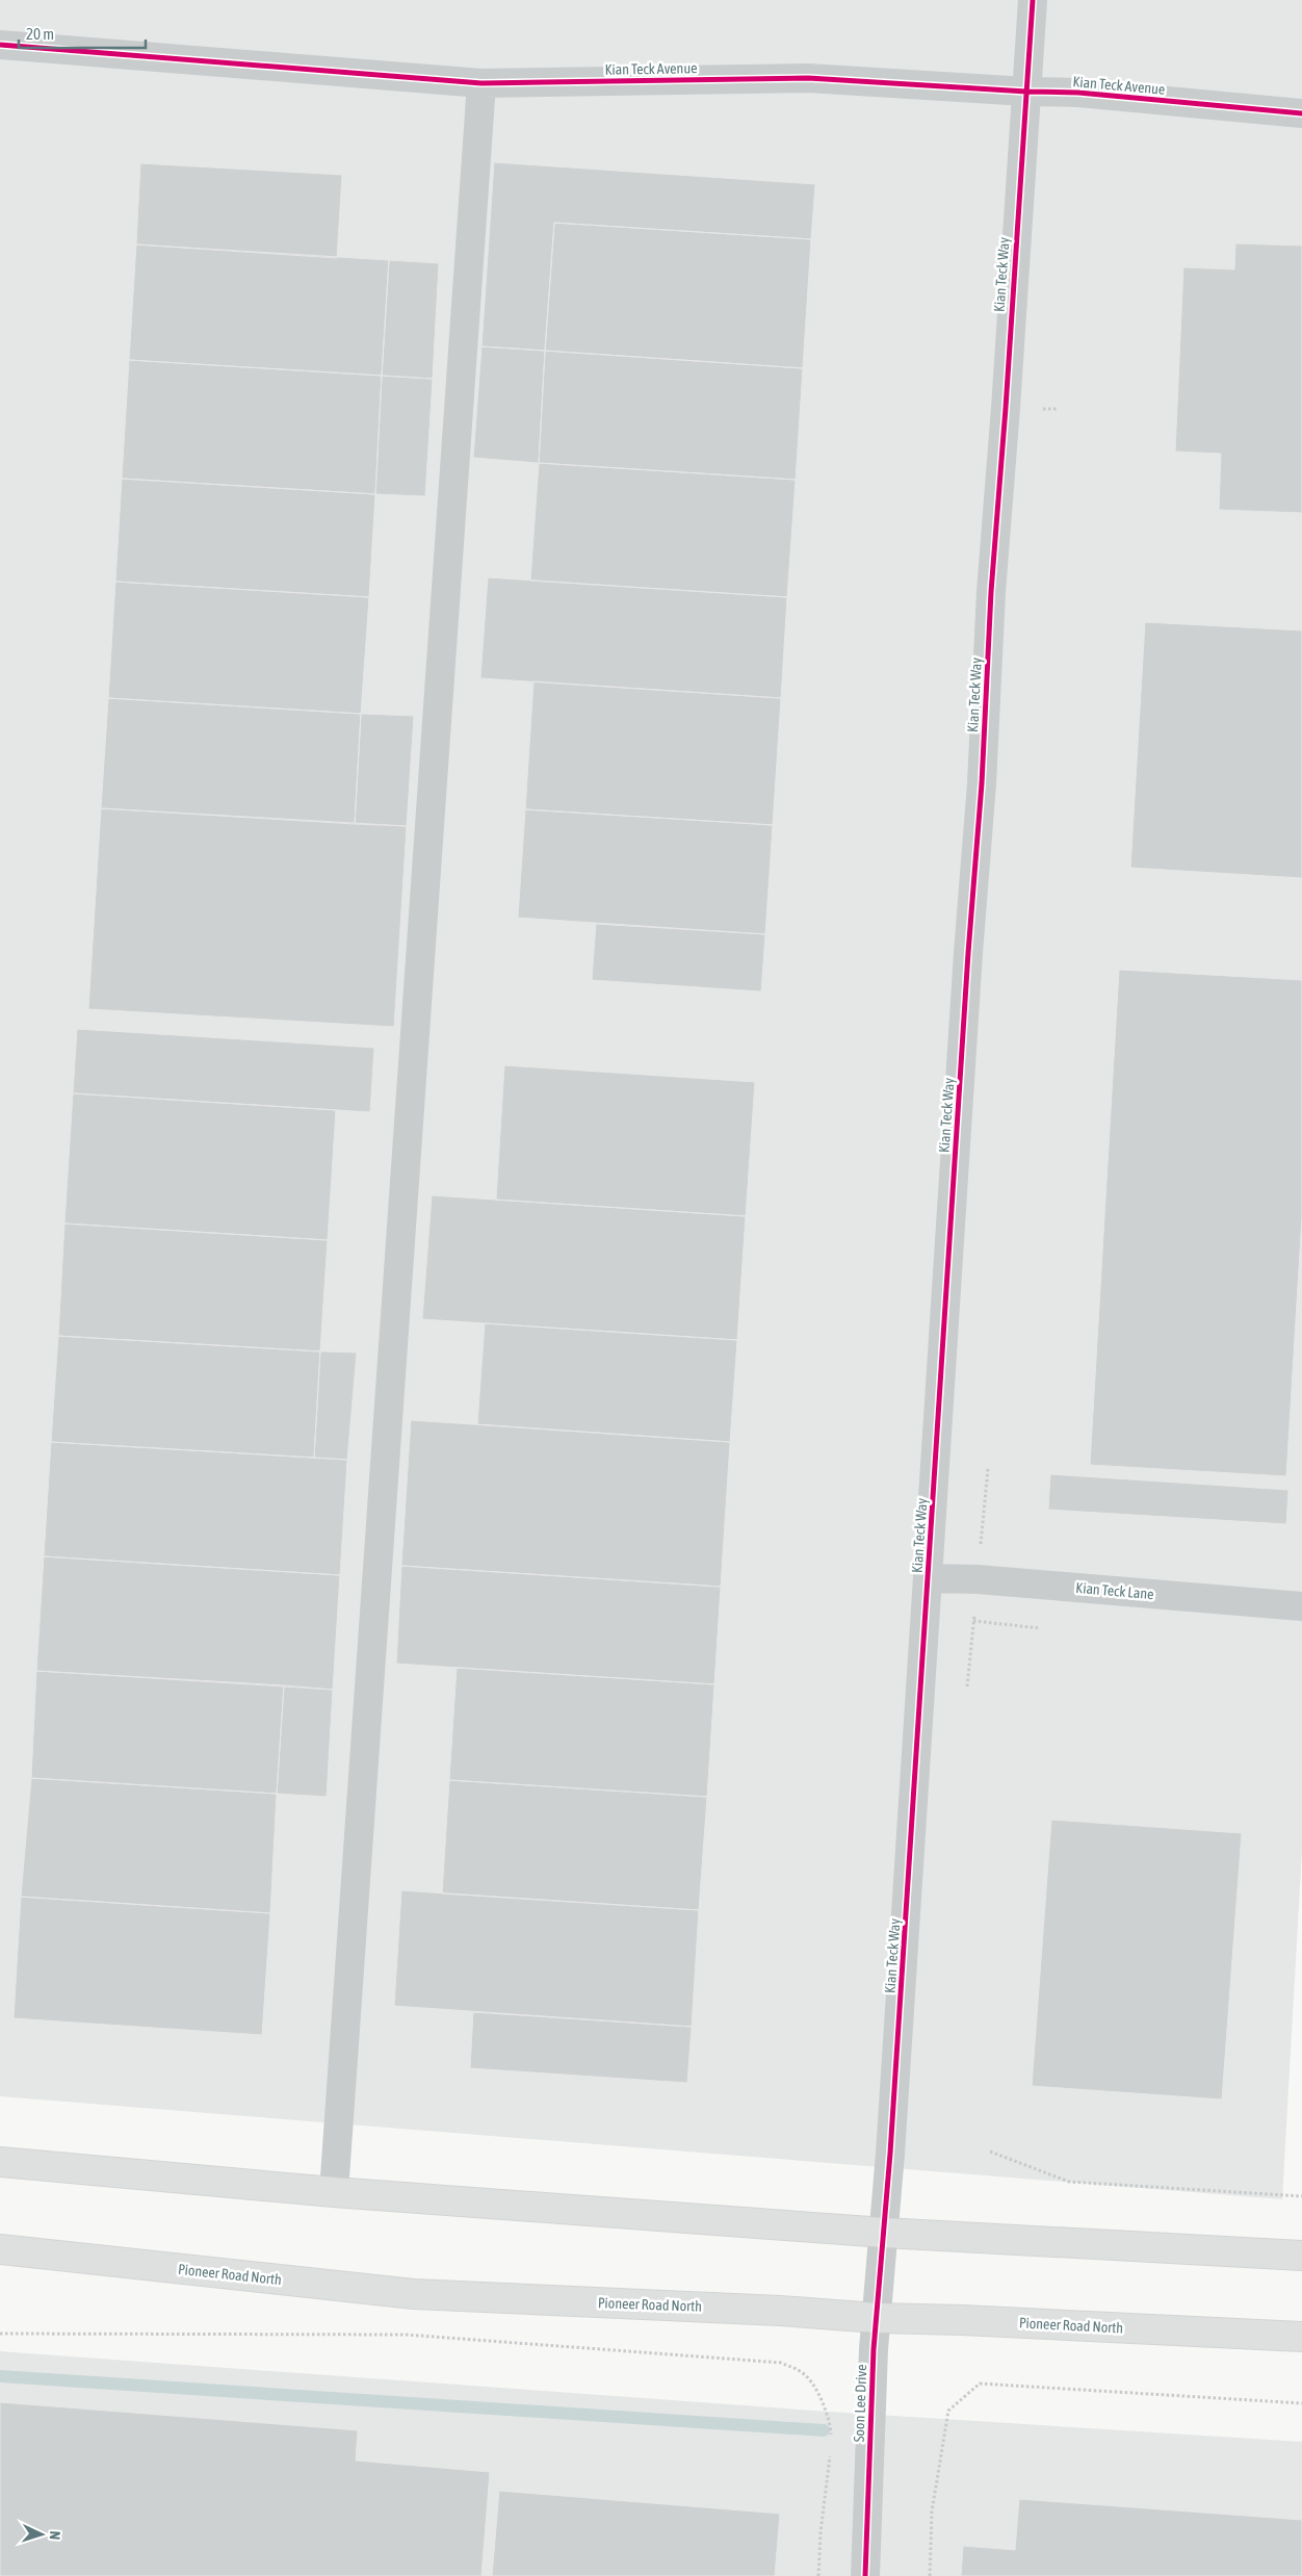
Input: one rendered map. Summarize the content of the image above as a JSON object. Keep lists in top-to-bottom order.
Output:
{
  "streets": {
    "main road": ["Pioneer Road North"],
    "street": [
      "Kian Teck Avenue",
      "Kian Teck Way",
      "Kian Teck Lane",
      "Soon Lee Drive"
    ]
  },
  "crossings": [
    ["Kian Teck Avenue", "Kian Teck Way"],
    ["Kian Teck Way", "Kian Teck Lane"],
    ["Kian Teck Way", "Soon Lee Drive"],
    ["Pioneer Road North", "Soon Lee Drive"]
  ],
  "scale_bar": "20 m",
  "north": "right"
}
